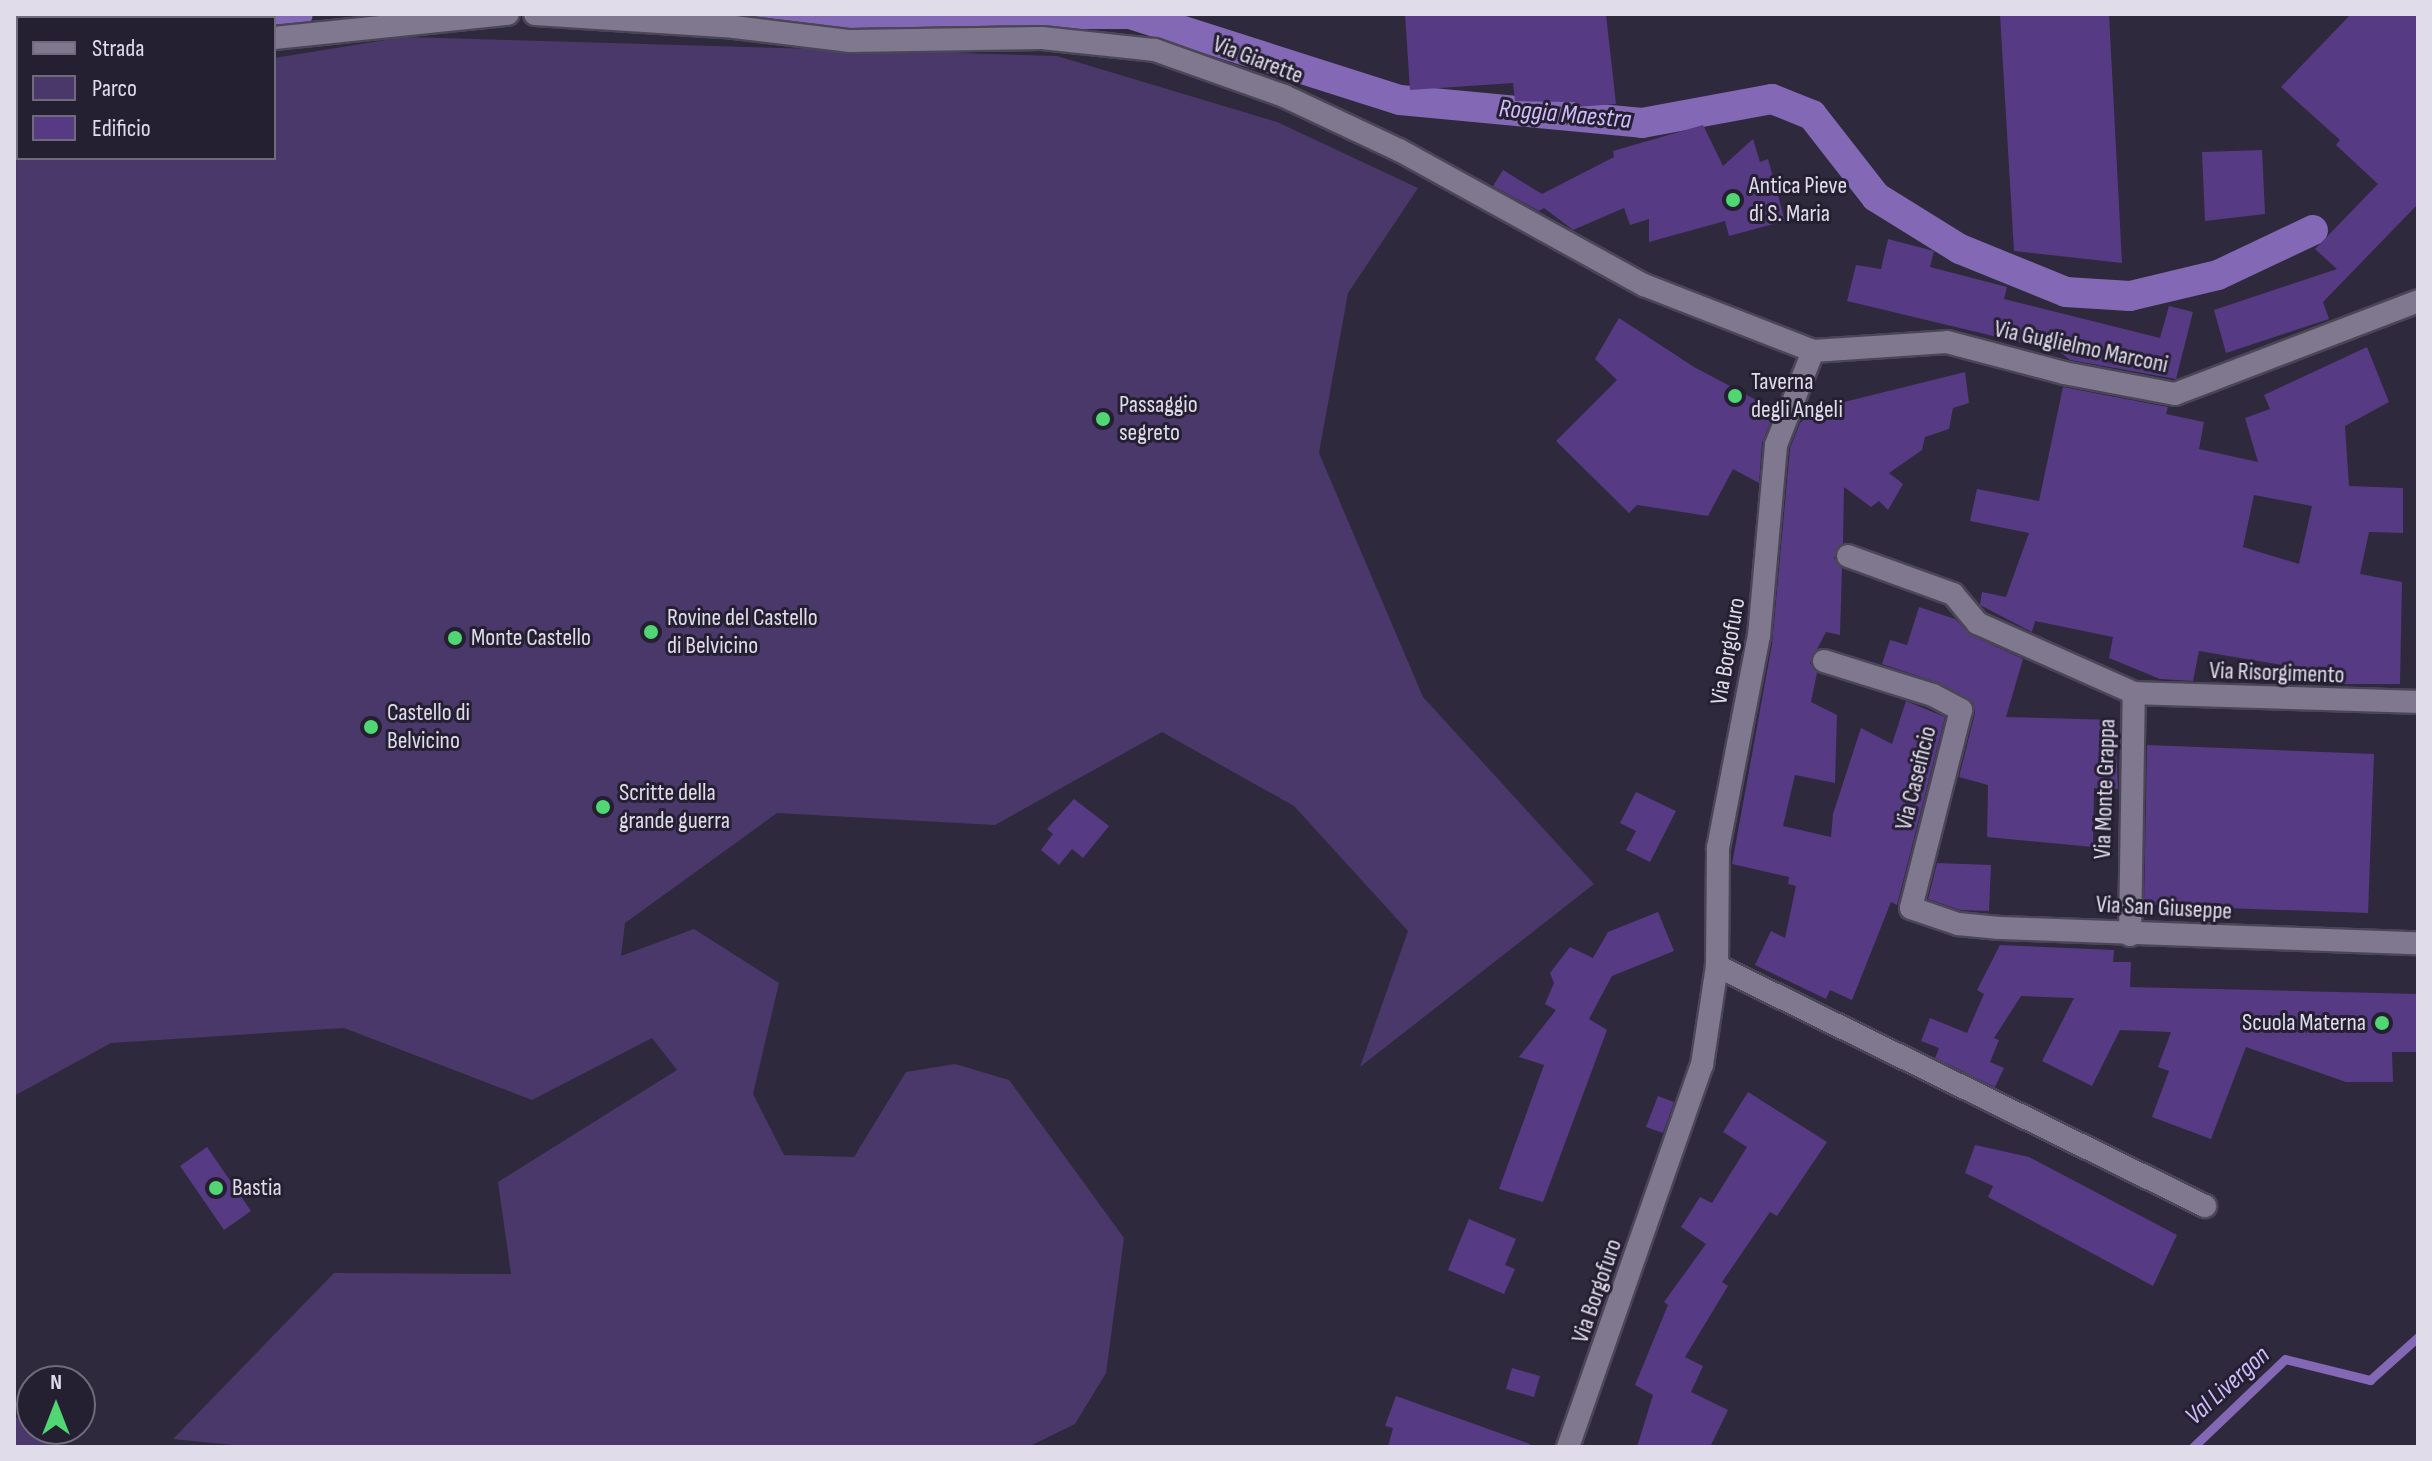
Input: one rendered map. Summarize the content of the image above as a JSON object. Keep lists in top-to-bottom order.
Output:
{
  "streets": {
    "street": [
      "Via Giarette",
      "Via Guglielmo Marconi",
      "Via Borgofuro",
      "Via Risorgimento",
      "Via Caseificio",
      "Via Monte Grappa",
      "Via San Giuseppe"
    ]
  },
  "crossings": [
    ["Via Giarette", "Via Guglielmo Marconi"],
    ["Via Giarette", "Via Borgofuro"],
    ["Via Guglielmo Marconi", "Via Borgofuro"],
    ["Via Risorgimento", "Via Monte Grappa"],
    ["Via Caseificio", "Via San Giuseppe"],
    ["Via Monte Grappa", "Via San Giuseppe"]
  ],
  "water": ["Roggia Maestra", "Val Livergon"],
  "places": [
    "Antica Pieve di S. Maria",
    "Taverna degli Angeli",
    "Passaggio segreto",
    "Rovine del Castello di Belvicino",
    "Monte Castello",
    "Castello di Belvicino",
    "Scritte della grande guerra",
    "Scuola Materna",
    "Bastia"
  ],
  "legend": ["Strada", "Parco", "Edificio"],
  "north": "top"
}
